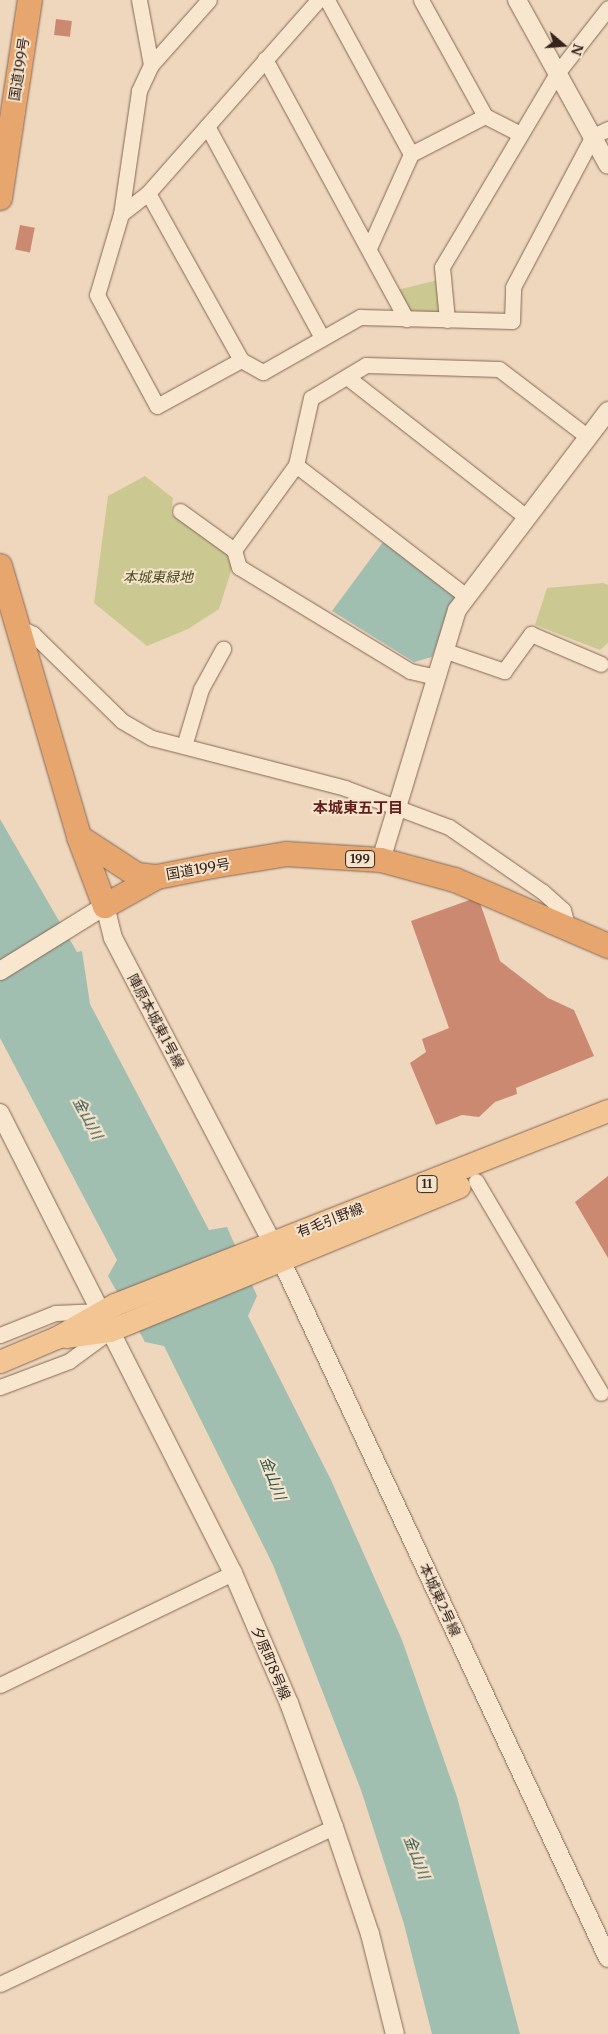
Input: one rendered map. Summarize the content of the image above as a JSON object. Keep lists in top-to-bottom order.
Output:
{
  "streets": {
    "highway": ["国道199号", "199"],
    "main road": ["11", "有毛引野線"],
    "street": ["陣原本城東1号線", "本城東2号線", "夕原町8号線"]
  },
  "crossings": [
    ["国道199号", "199"],
    ["国道199号", "陣原本城東1号線"],
    ["陣原本城東1号線", "有毛引野線"],
    ["陣原本城東1号線", "本城東2号線"],
    ["有毛引野線", "本城東2号線"],
    ["有毛引野線", "夕原町8号線"]
  ],
  "districts": ["本城東五丁目"],
  "water": ["金山川"],
  "parks": ["本城東緑地"],
  "north": "right"
}
